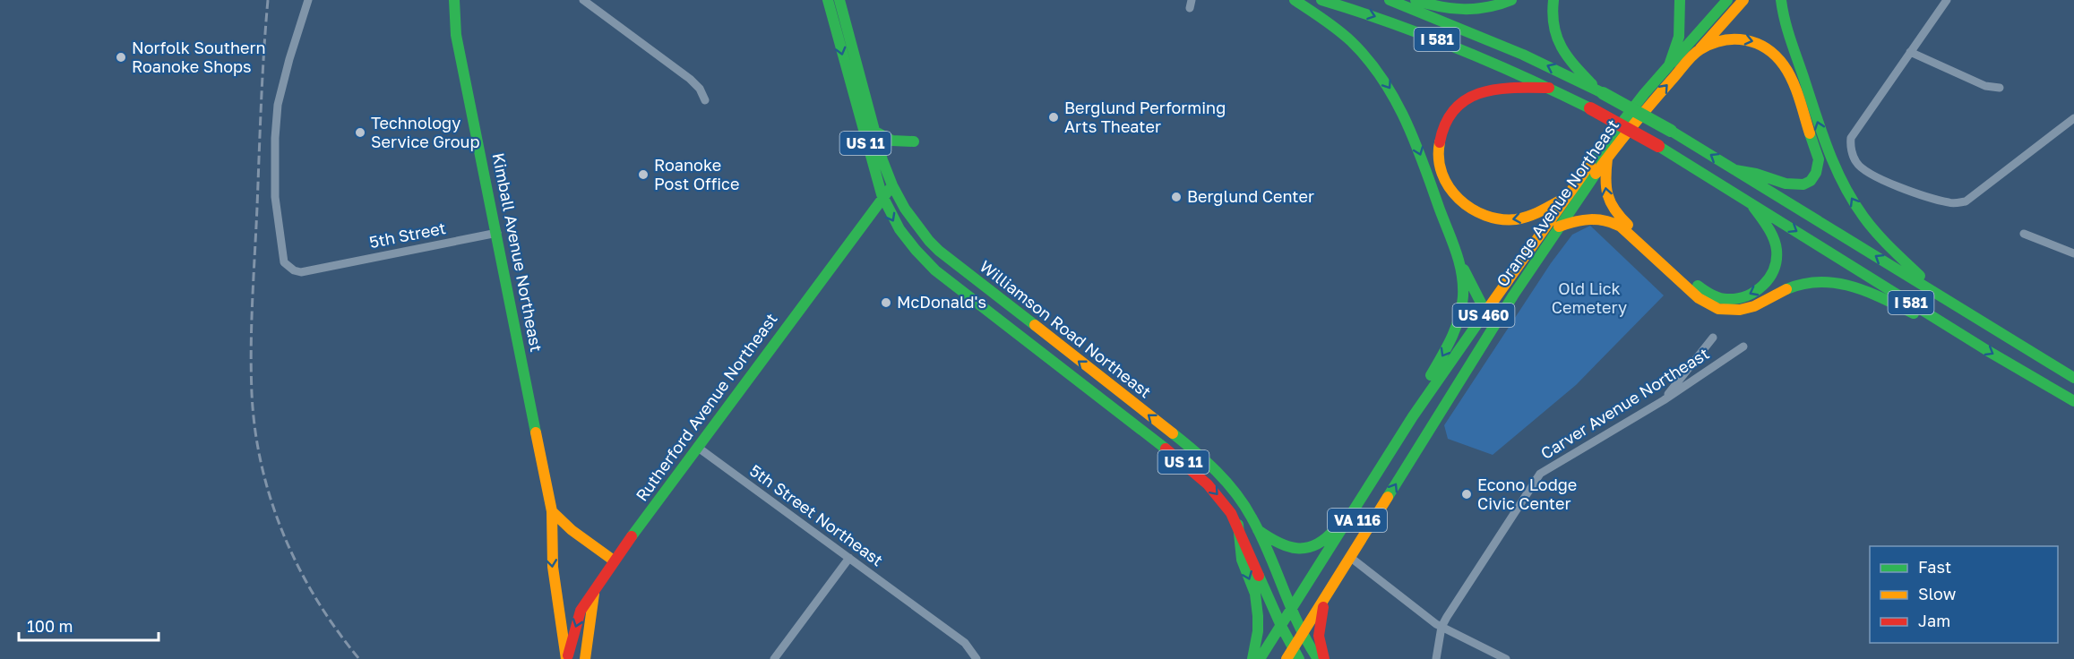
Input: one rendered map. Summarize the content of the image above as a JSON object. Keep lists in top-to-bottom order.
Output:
{
  "streets": {
    "main road": [
      "I 581",
      "US 11",
      "Orange Avenue Northeast",
      "Kimball Avenue Northeast",
      "US 460",
      "Williamson Road Northeast",
      "Rutherford Avenue Northeast",
      "VA 116"
    ],
    "street": ["5th Street", "Carver Avenue Northeast", "5th Street Northeast"]
  },
  "crossings": [
    ["Orange Avenue Northeast", "US 460"],
    ["Orange Avenue Northeast", "Williamson Road Northeast"],
    ["Orange Avenue Northeast", "VA 116"],
    ["5th Street", "Kimball Avenue Northeast"],
    ["Kimball Avenue Northeast", "Rutherford Avenue Northeast"],
    ["Williamson Road Northeast", "Rutherford Avenue Northeast"],
    ["Williamson Road Northeast", "VA 116"],
    ["Rutherford Avenue Northeast", "5th Street Northeast"]
  ],
  "parks": ["Old Lick Cemetery"],
  "places": [
    "Norfolk Southern Roanoke Shops",
    "Berglund Performing Arts Theater",
    "Technology Service Group",
    "Roanoke Post Office",
    "Berglund Center",
    "McDonald's",
    "Econo Lodge Civic Center"
  ],
  "legend": ["Fast", "Slow", "Jam"],
  "scale_bar": "100 m"
}
